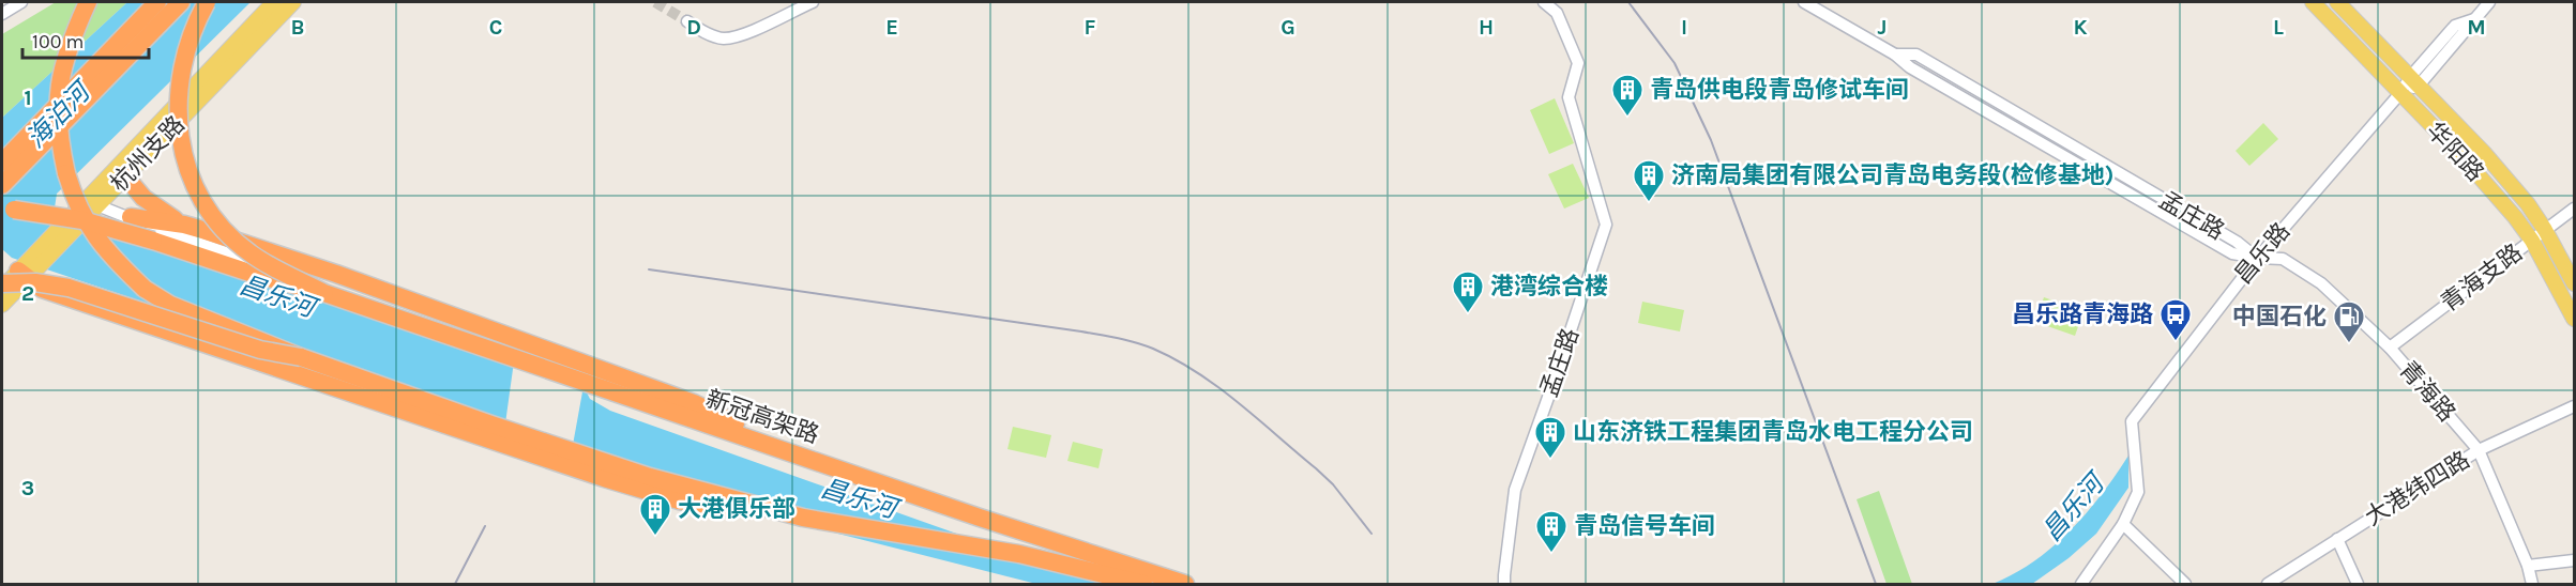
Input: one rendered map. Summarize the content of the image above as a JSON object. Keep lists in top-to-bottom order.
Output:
{
  "streets": {
    "highway": ["新冠高架路"],
    "main road": ["华阳路", "杭州支路"],
    "street": [
      "孟庄路",
      "昌乐路",
      "青海支路",
      "青海路",
      "大港纬四路"
    ]
  },
  "crossings": [
    ["华阳路", "昌乐路"],
    ["华阳路", "青海支路"],
    ["孟庄路", "昌乐路"],
    ["孟庄路", "青海路"],
    ["昌乐路", "青海路"],
    ["青海支路", "青海路"],
    ["青海路", "大港纬四路"]
  ],
  "water": ["海泊河", "昌乐河"],
  "places": {
    "building": [
      "青岛供电段青岛修试车间",
      "济南局集团有限公司青岛电务段(检修基地)",
      "港湾综合楼",
      "山东济铁工程集团青岛水电工程分公司",
      "大港俱乐部",
      "青岛信号车间"
    ],
    "bus stop": ["昌乐路青海路"],
    "fuel station": ["中国石化"]
  },
  "scale_bar": "100 m",
  "grid": {
    "columns": [
      "B",
      "C",
      "D",
      "E",
      "F",
      "G",
      "H",
      "I",
      "J",
      "K",
      "L",
      "M"
    ],
    "rows": ["1", "2", "3"]
  }
}
